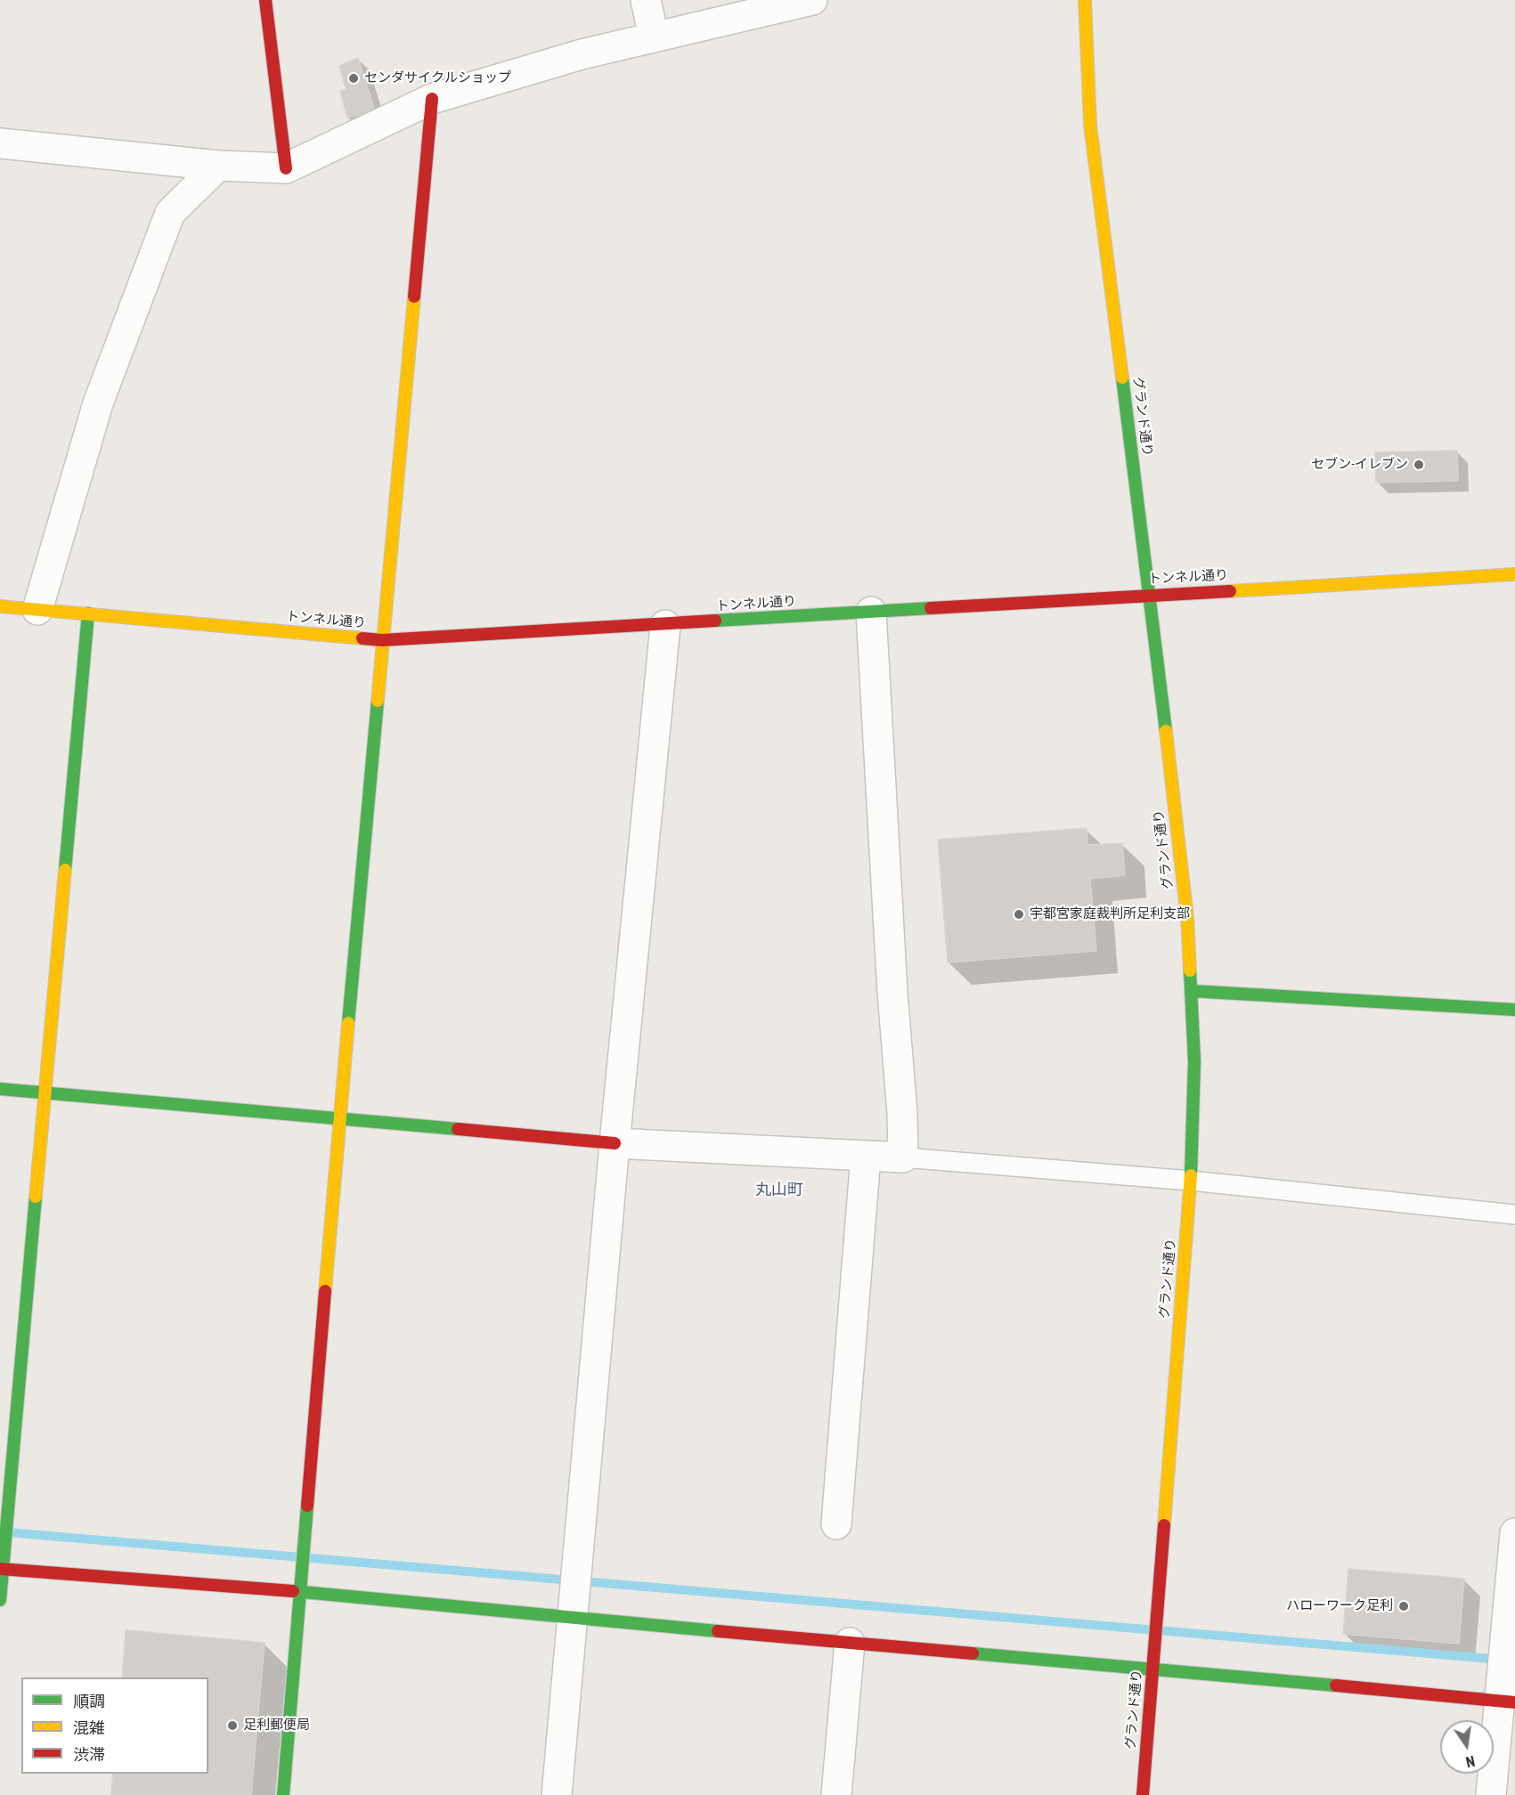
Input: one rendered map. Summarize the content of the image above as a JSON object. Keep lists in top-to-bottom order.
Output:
{
  "streets": {
    "street": ["グランド通り", "トンネル通り"]
  },
  "crossings": [
    ["グランド通り", "トンネル通り"]
  ],
  "districts": ["丸山町"],
  "places": [
    "センダサイクルショップ",
    "セブン-イレブン",
    "宇都宮家庭裁判所足利支部",
    "ハローワーク足利",
    "足利郵便局"
  ],
  "legend": ["順調", "混雑", "渋滞"],
  "north": "bottom"
}
